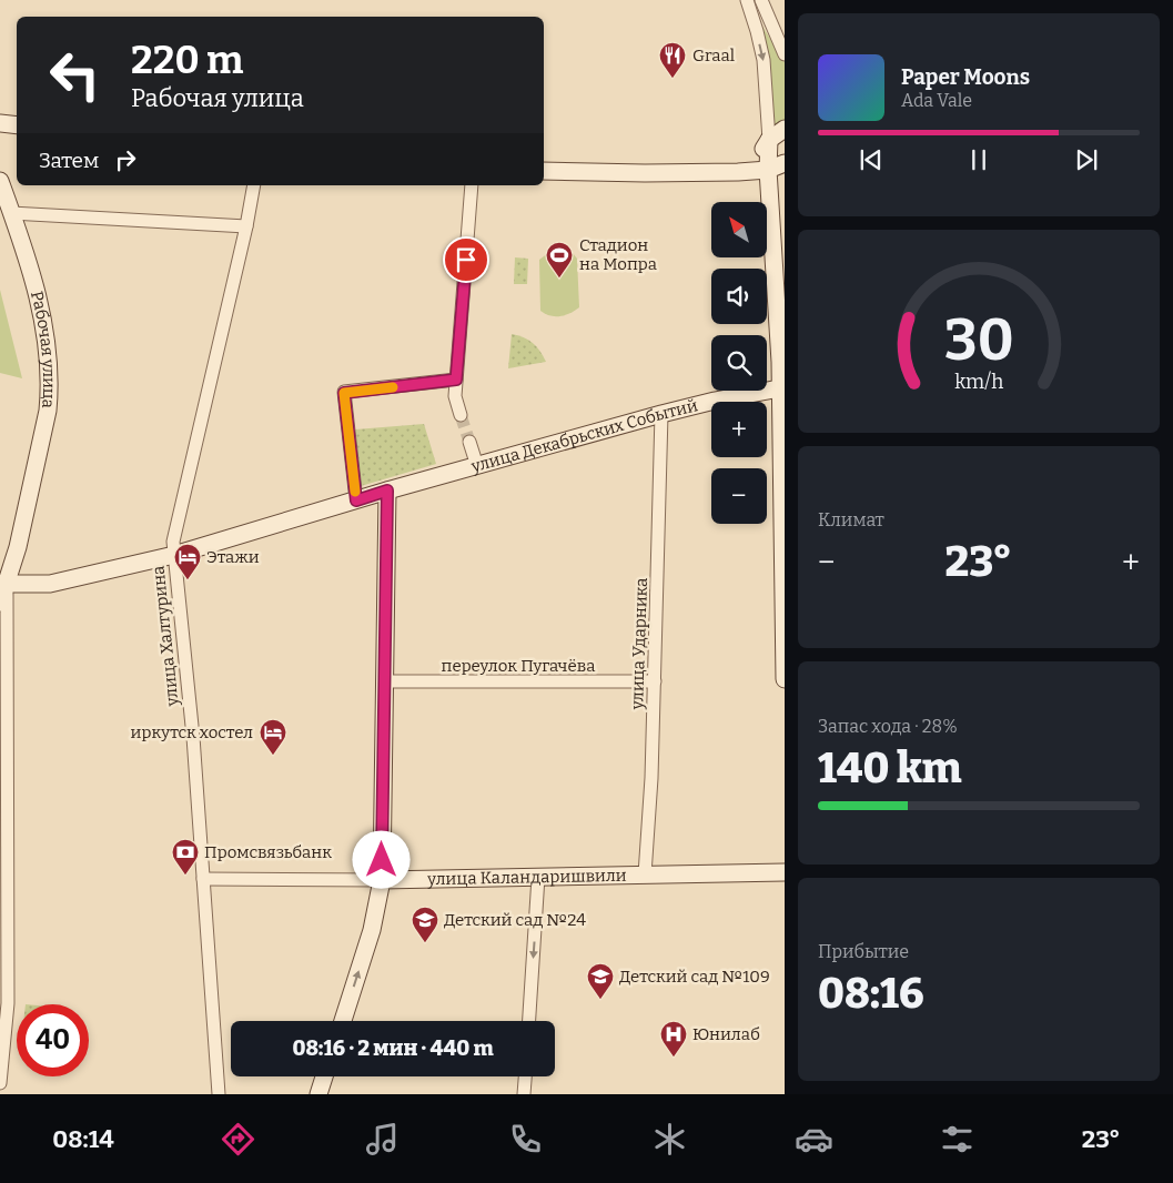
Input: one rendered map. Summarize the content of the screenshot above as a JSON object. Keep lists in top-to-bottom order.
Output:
{
  "streets": {
    "main road": ["Рабочая улица", "улица Декабрьских Событий", "улица Каландаришвили"],
    "street": ["улица Халтурина", "улица Ударника", "переулок Пугачёва"]
  },
  "crossings": [
    ["улица Декабрьских Событий", "улица Ударника"],
    ["улица Халтурина", "улица Каландаришвили"],
    ["улица Ударника", "переулок Пугачёва"],
    ["улица Ударника", "улица Каландаришвили"]
  ],
  "places": {
    "restaurant": ["Graal"],
    "sports": ["Стадион на Мопра"],
    "hotel": ["Этажи", "иркутск хостел"],
    "bank": ["Промсвязьбанк"],
    "school or university": ["Детский сад №24", "Детский сад №109"],
    "hospital": ["Юнилаб"]
  },
  "north": "top left",
  "page": {
    "turn": ["220 m", "Рабочая улица"],
    "song": ["Paper Moons", "Ada Vale"],
    "then": "Затем",
    "map_buttons": ["+", "−"],
    "tile": [
      "Климат",
      ["Запас хода · 28%", "140 km"],
      ["Прибытие", "08:16"]
    ],
    "heat": ["−", "23°", "+"],
    "limit": "40",
    "trip": "08:16 · 2 мин · 440 m",
    "tabs": ["08:14", "23°"],
    "gauge": ["30", "km/h"]
  }
}
